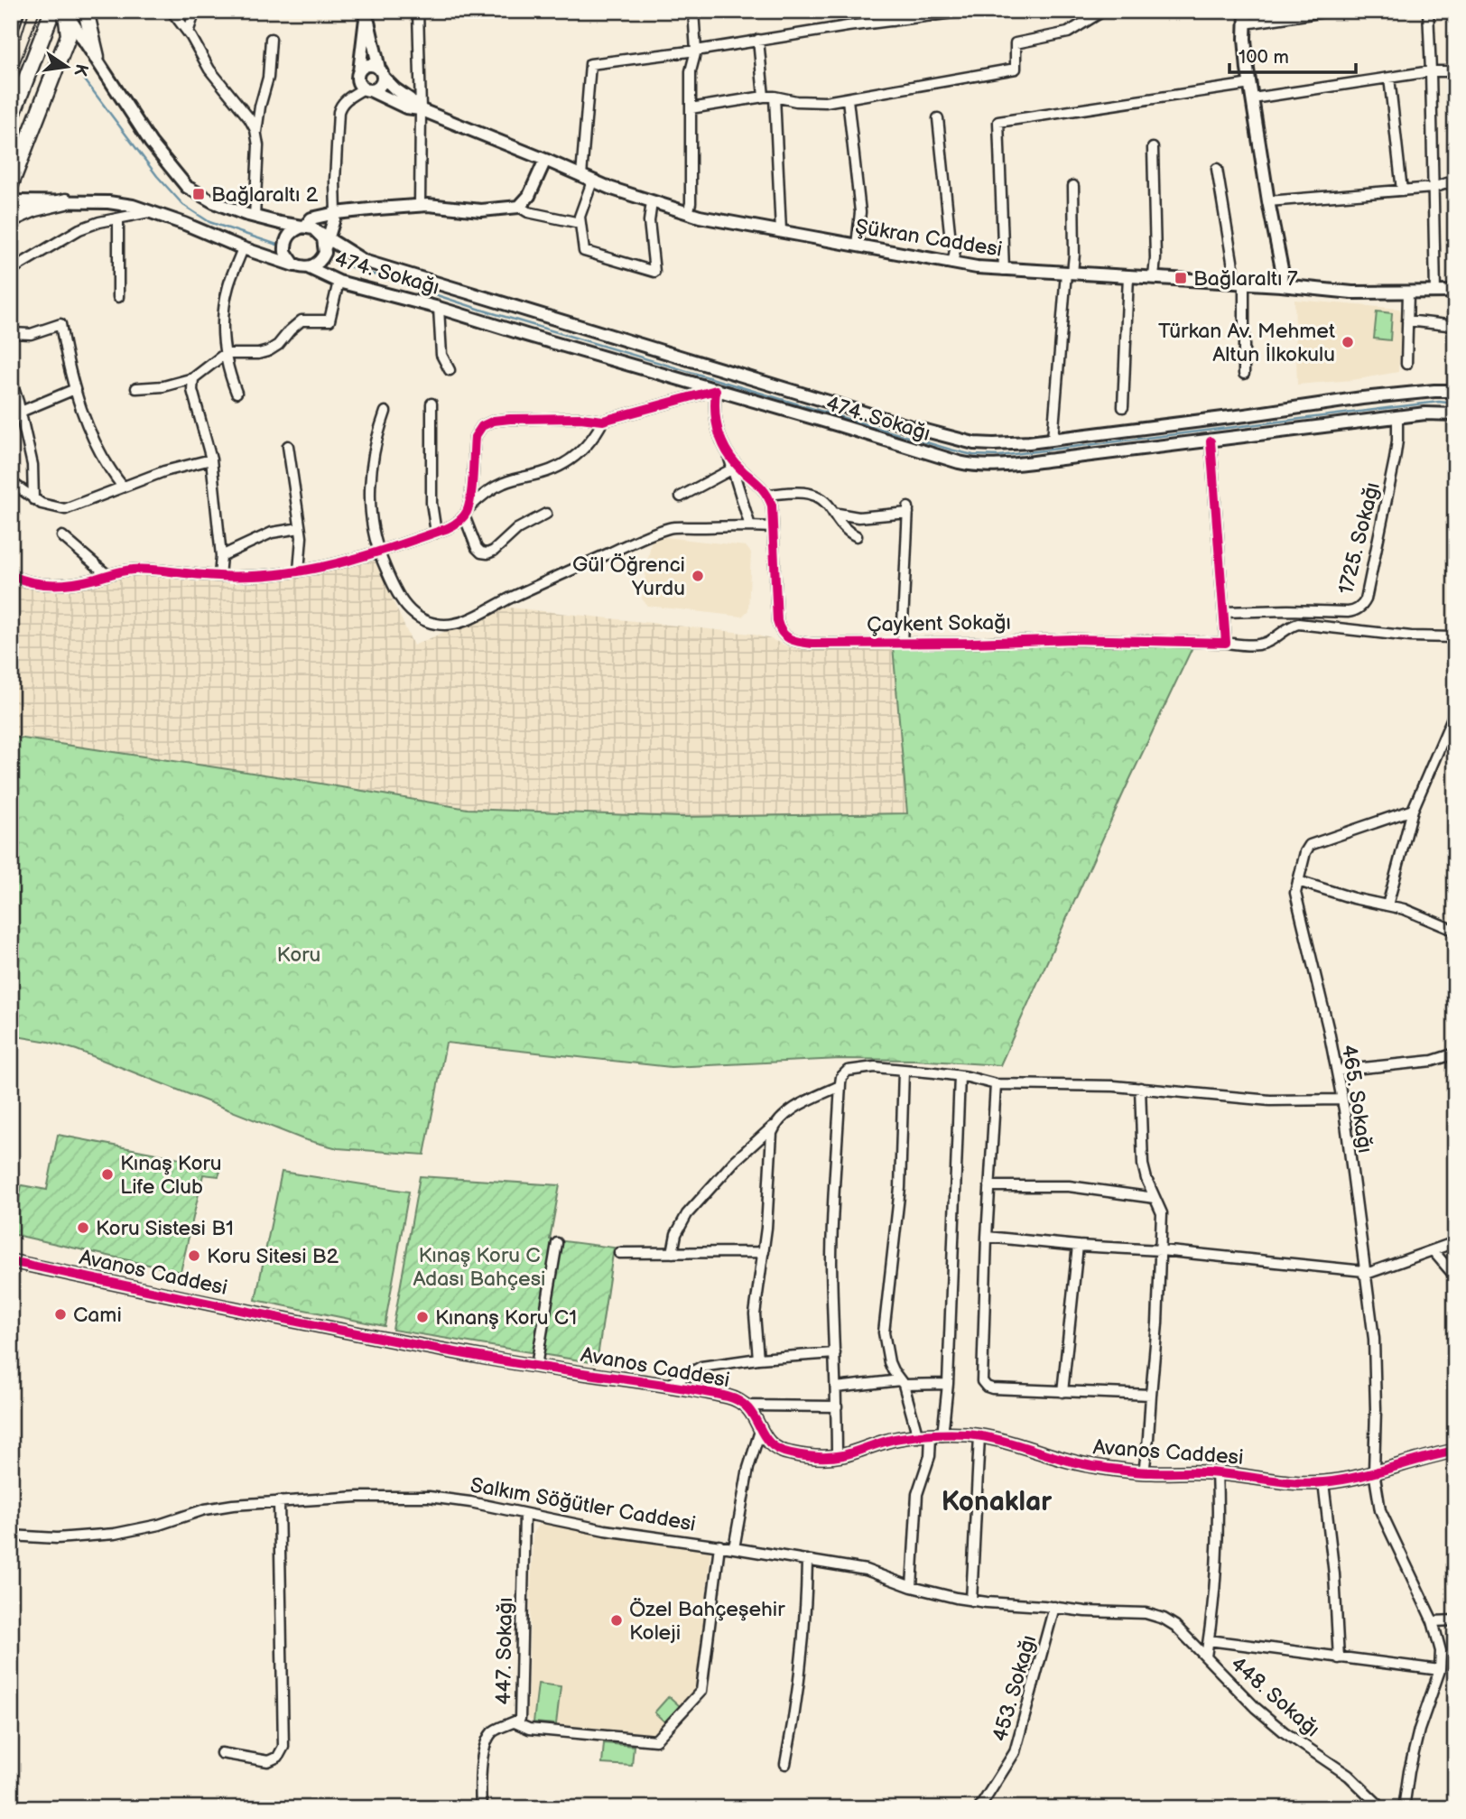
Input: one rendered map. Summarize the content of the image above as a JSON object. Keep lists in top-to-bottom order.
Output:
{
  "streets": {
    "street": [
      "Şükran Caddesi",
      "474. Sokağı",
      "1725. Sokağı",
      "Çaykent Sokağı",
      "465. Sokağı",
      "Avanos Caddesi",
      "Salkım Söğütler Caddesi",
      "447. Sokağı",
      "453. Sokağı",
      "448. Sokağı"
    ]
  },
  "crossings": [
    ["474. Sokağı", "1725. Sokağı"],
    ["465. Sokağı", "Avanos Caddesi"],
    ["Salkım Söğütler Caddesi", "447. Sokağı"],
    ["Salkım Söğütler Caddesi", "453. Sokağı"],
    ["Salkım Söğütler Caddesi", "448. Sokağı"]
  ],
  "districts": ["Konaklar"],
  "parks": ["Koru", "Kınaş Koru C Adası Bahçesi"],
  "places": {
    "transit": ["Bağlaraltı 2", "Bağlaraltı 7"],
    "other": [
      "Türkan Av. Mehmet Altun İlkokulu",
      "Gül Öğrenci Yurdu",
      "Kınaş Koru Life Club",
      "Koru Sistesi B1",
      "Koru Sitesi B2",
      "Cami",
      "Kınanş Koru C1",
      "Özel Bahçeşehir Koleji"
    ]
  },
  "scale_bar": "100 m",
  "north": "right"
}
